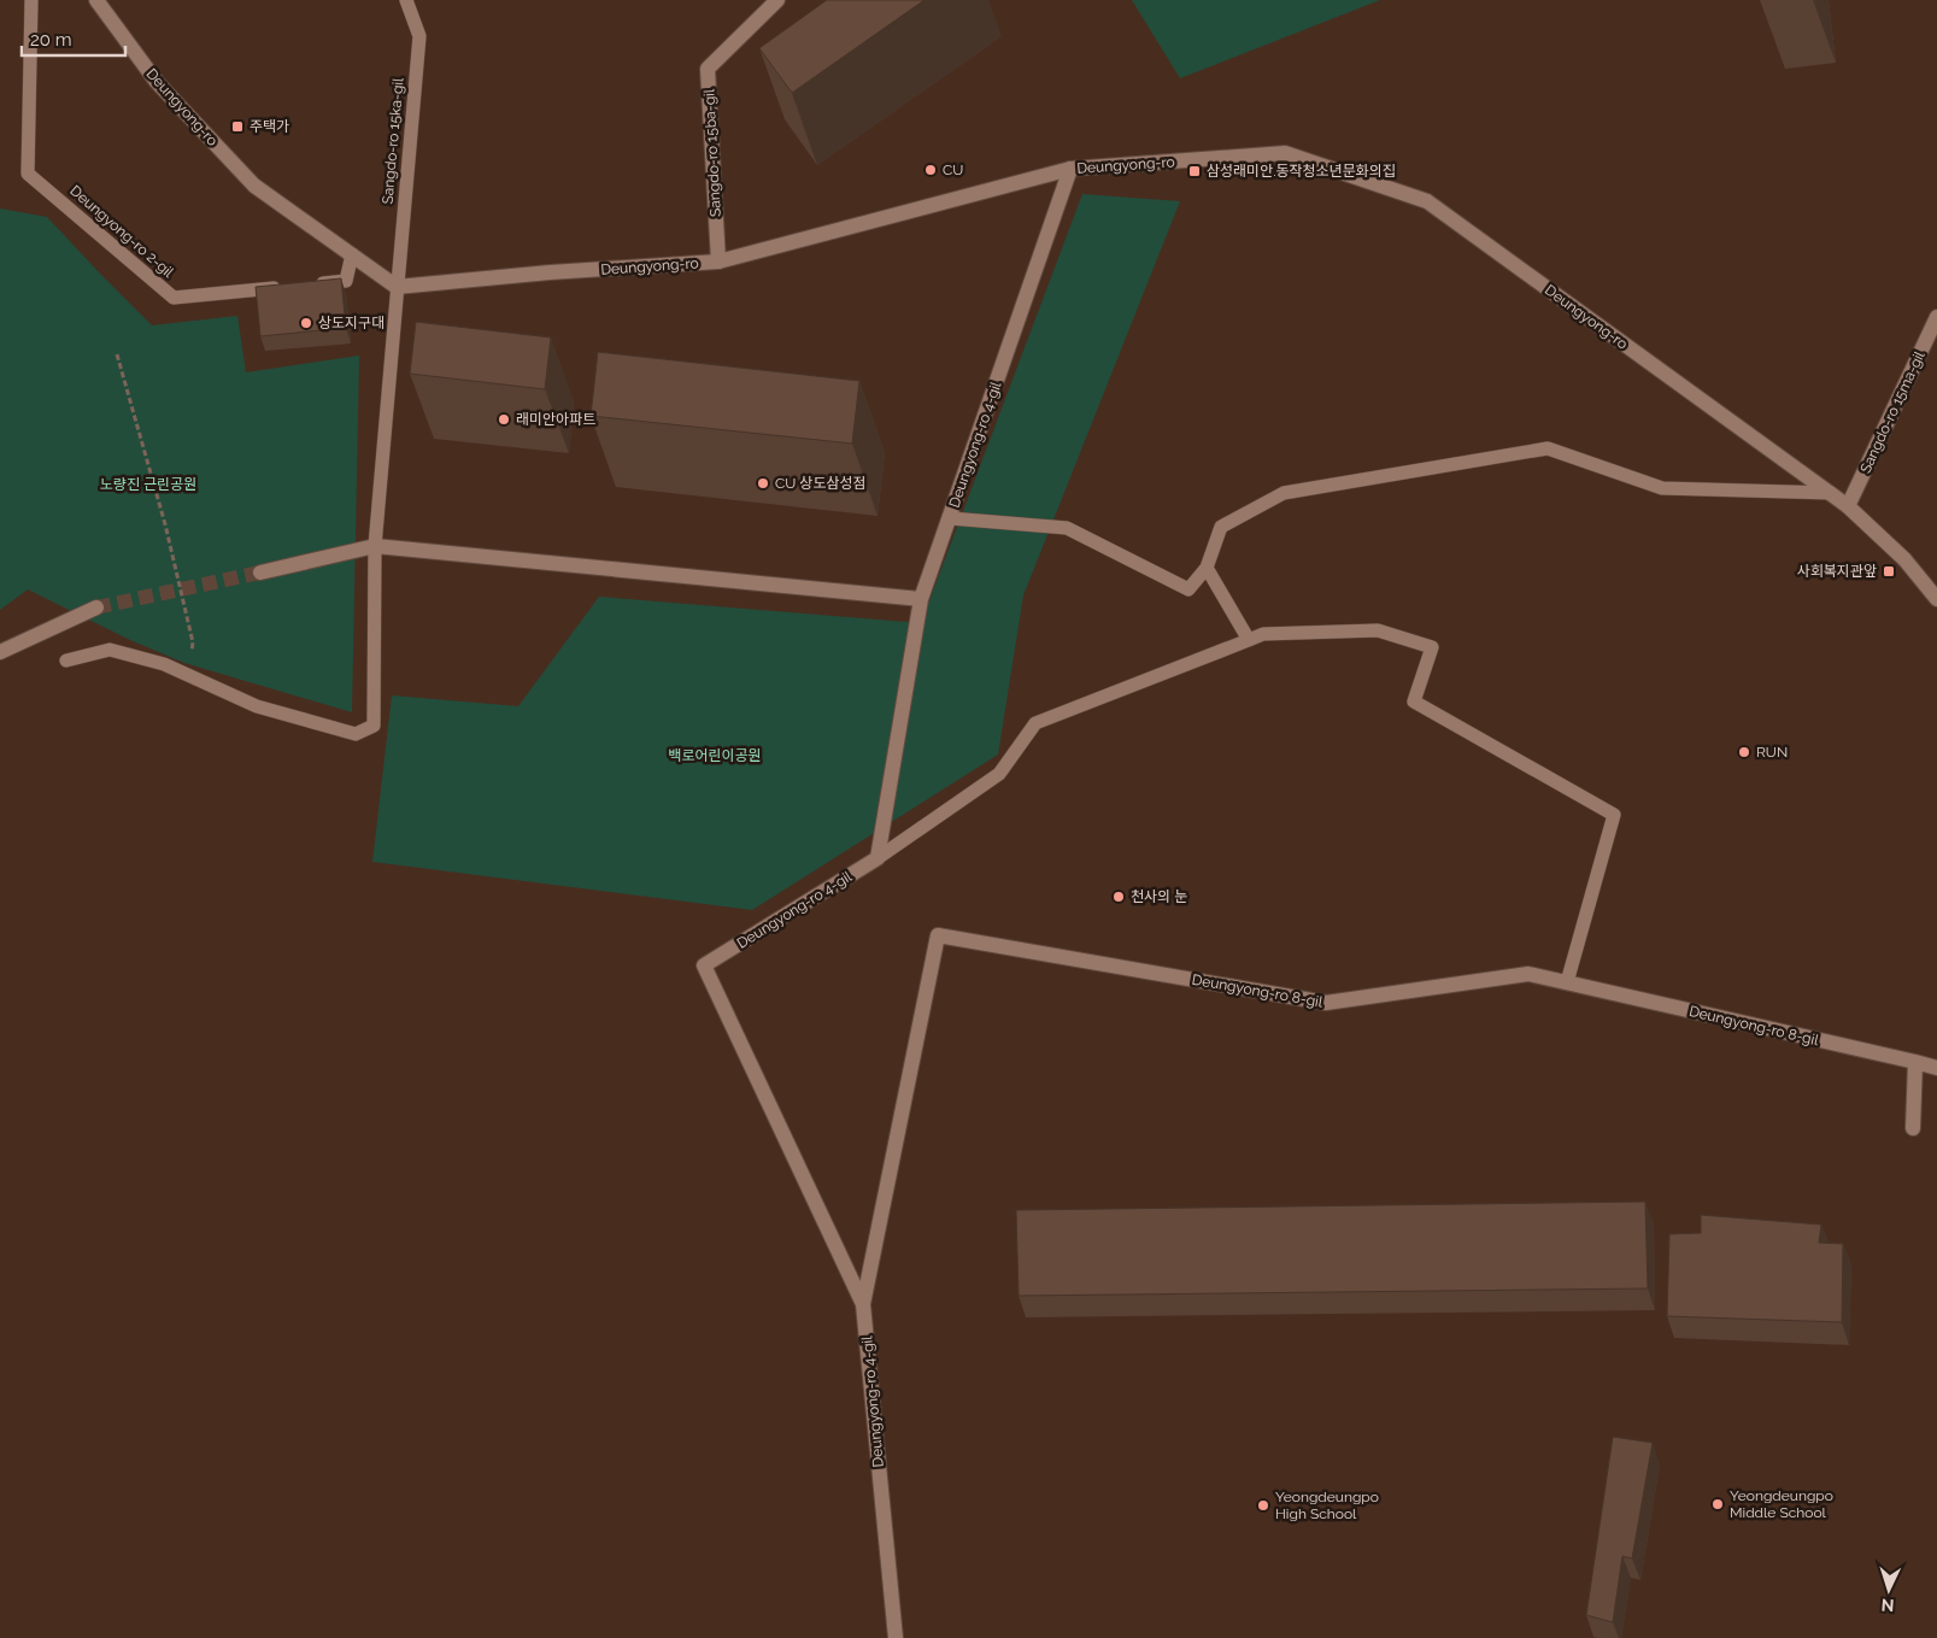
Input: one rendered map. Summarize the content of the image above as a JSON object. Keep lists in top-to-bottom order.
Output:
{
  "streets": {
    "street": [
      "Deungyong-ro",
      "Sangdo-ro 15ba-gil",
      "Sangdo-ro 15ma-gil",
      "Deungyong-ro 4-gil",
      "Deungyong-ro 8-gil"
    ],
    "lane": ["Sangdo-ro 15ka-gil", "Deungyong-ro 2-gil"]
  },
  "crossings": [
    ["Deungyong-ro", "Sangdo-ro 15ka-gil"],
    ["Deungyong-ro", "Sangdo-ro 15ba-gil"],
    ["Deungyong-ro", "Sangdo-ro 15ma-gil"],
    ["Deungyong-ro", "Deungyong-ro 4-gil"],
    ["Deungyong-ro 4-gil", "Deungyong-ro 8-gil"]
  ],
  "parks": ["노량진 근린공원", "백로어린이공원"],
  "places": {
    "transit": ["주택가", "삼성래미안.동작청소년문화의집", "사회복지관앞"],
    "other": [
      "CU",
      "상도지구대",
      "래미안아파트",
      "CU 상도삼성점",
      "RUN",
      "천사의 눈",
      "Yeongdeungpo Middle School",
      "Yeongdeungpo High School"
    ]
  },
  "scale_bar": "20 m",
  "north": "bottom"
}
